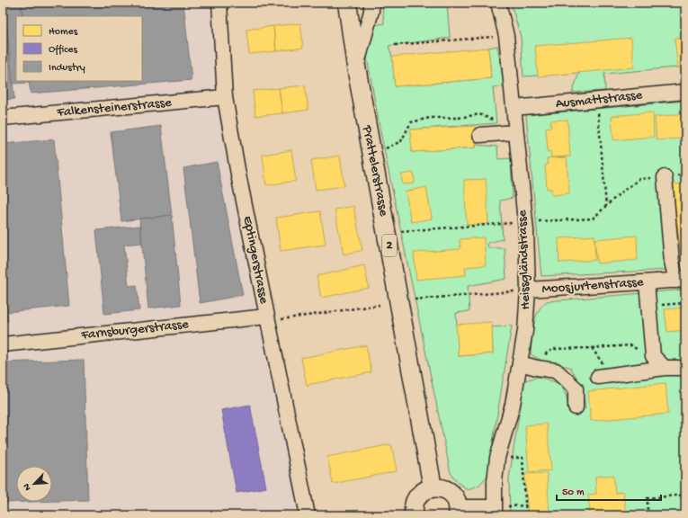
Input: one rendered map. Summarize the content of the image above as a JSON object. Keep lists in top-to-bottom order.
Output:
{
  "streets": {
    "main road": ["Prattelerstrasse", "2"],
    "street": [
      "Ausmattstrasse",
      "Falkensteinerstrasse",
      "Eptingerstrasse",
      "Heissgländstrasse",
      "Moosjurtenstrasse",
      "Farnsburgerstrasse"
    ]
  },
  "crossings": [
    ["Ausmattstrasse", "Heissgländstrasse"],
    ["Falkensteinerstrasse", "Eptingerstrasse"],
    ["Eptingerstrasse", "Farnsburgerstrasse"],
    ["Heissgländstrasse", "Moosjurtenstrasse"]
  ],
  "legend": ["Homes", "Offices", "Industry"],
  "scale_bar": "50 m",
  "north": "bottom left"
}
